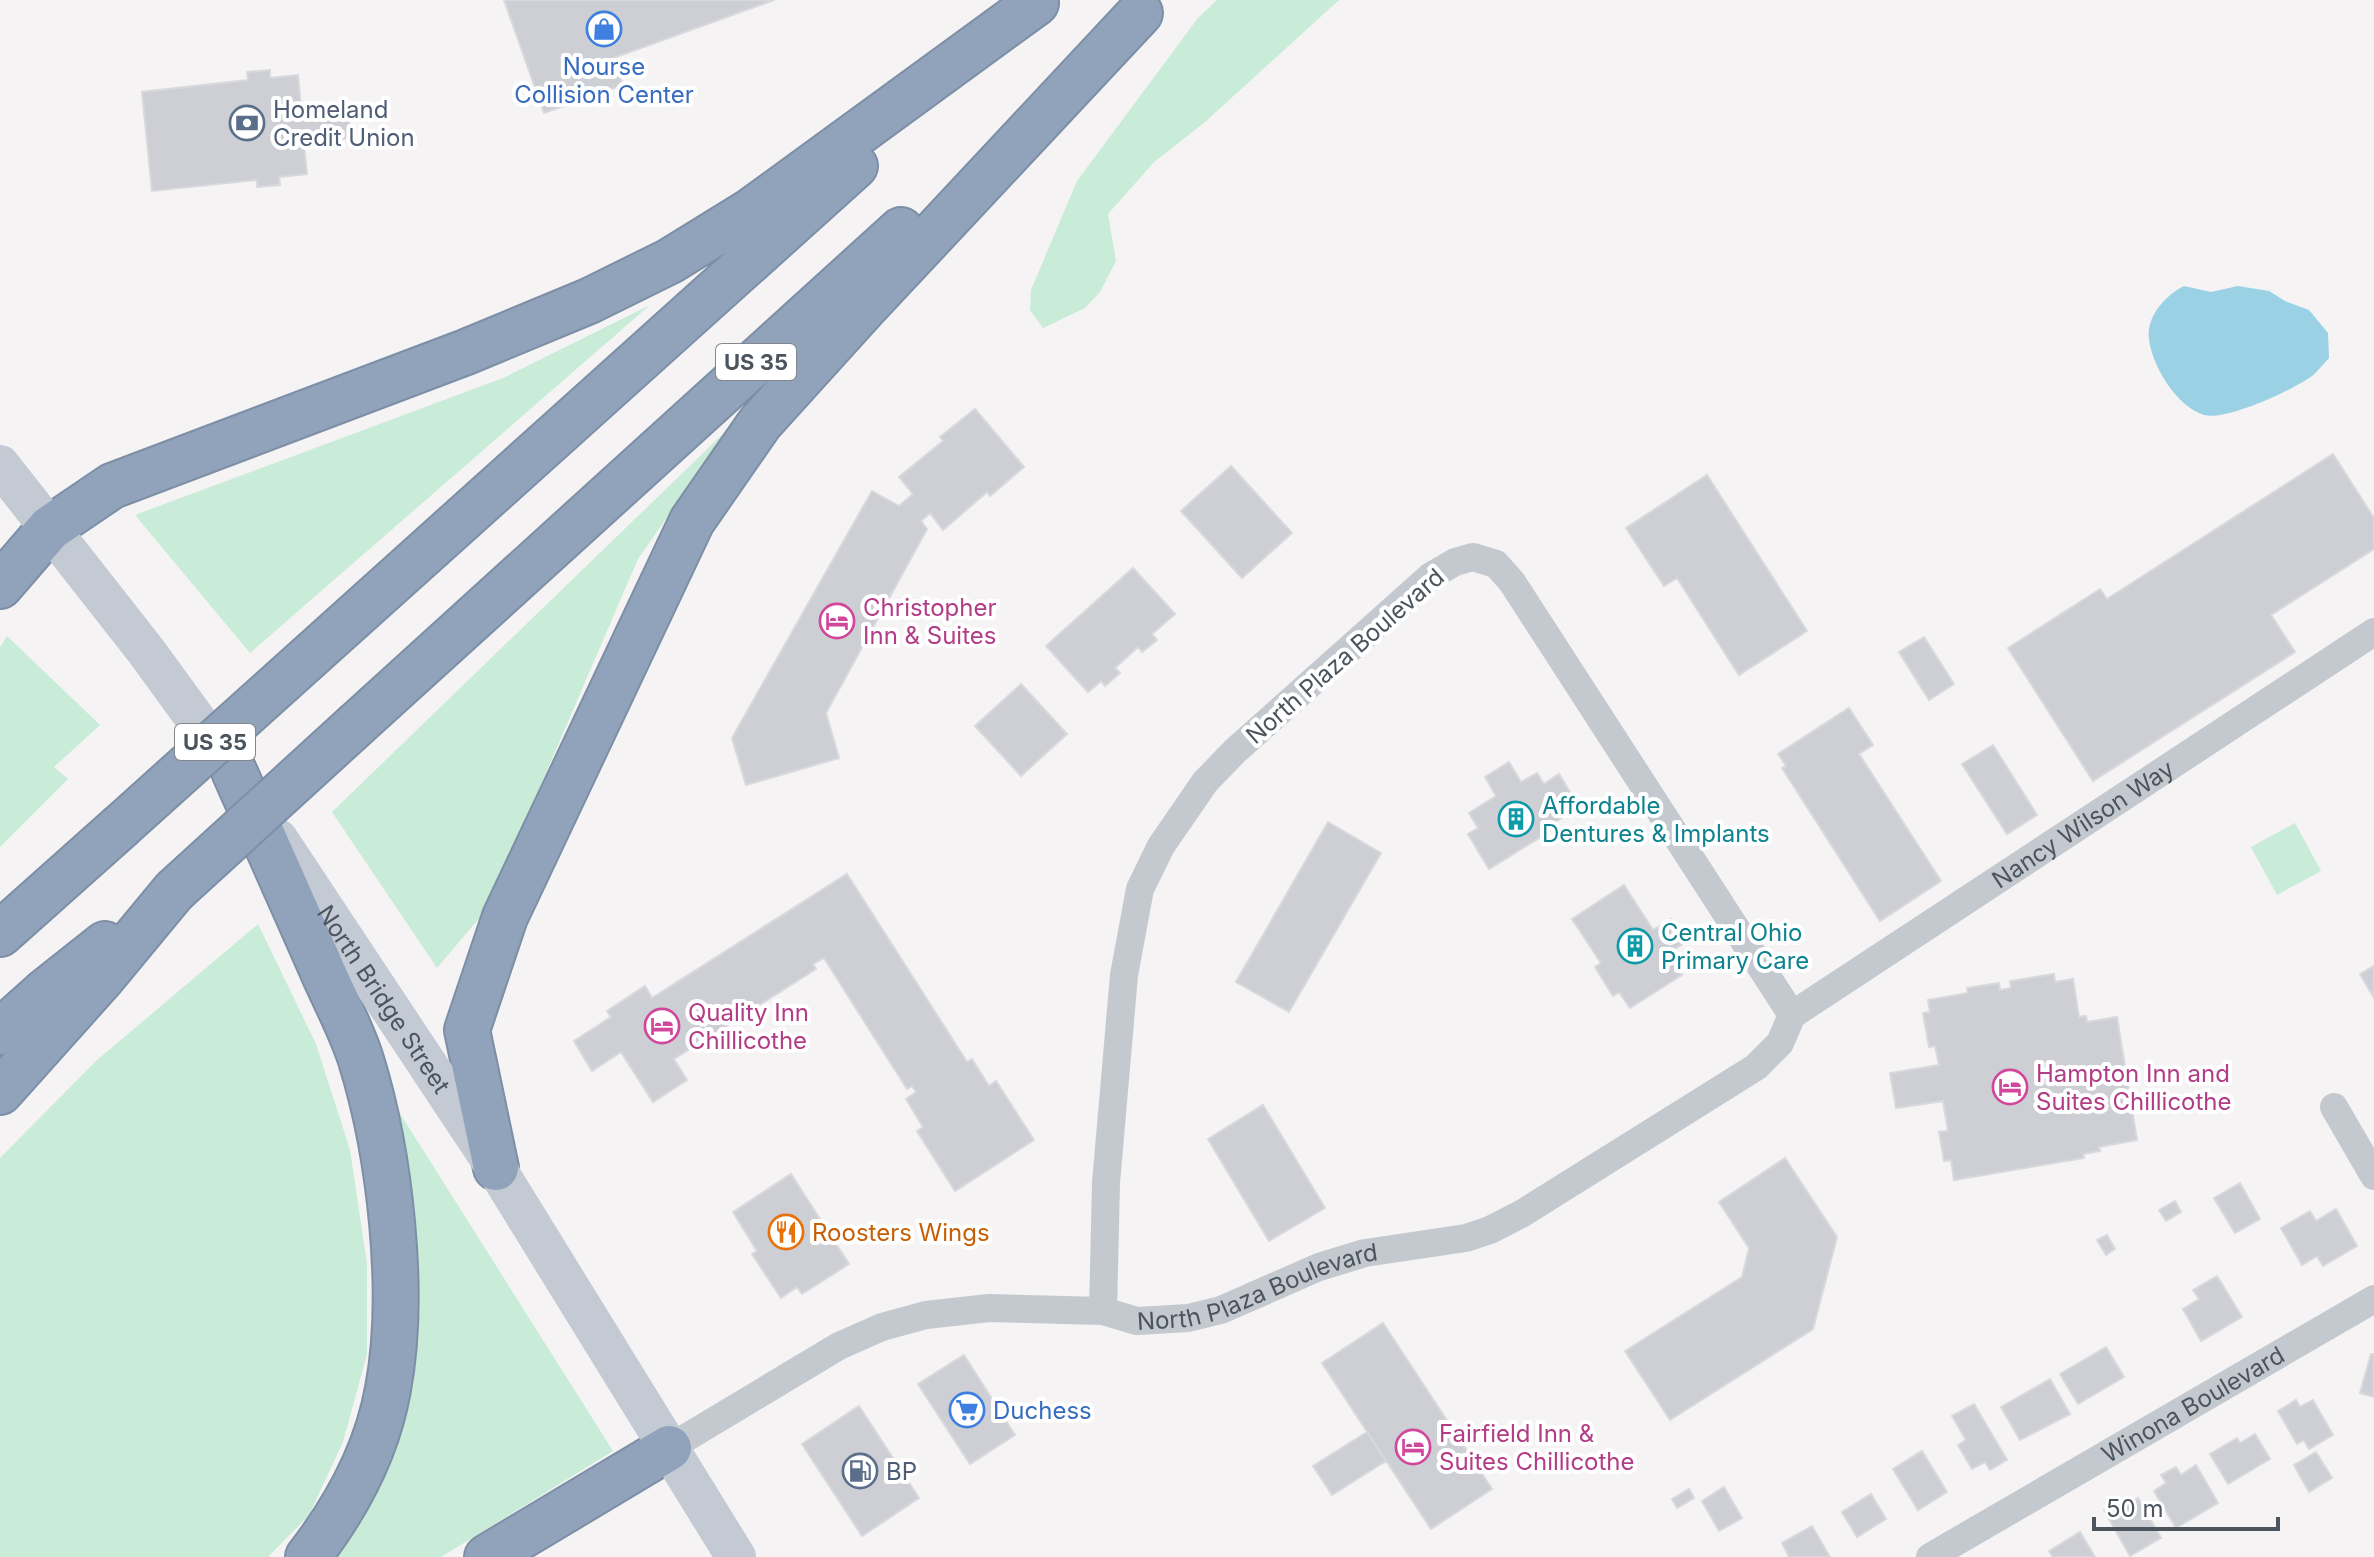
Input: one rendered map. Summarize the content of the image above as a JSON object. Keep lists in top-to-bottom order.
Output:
{
  "streets": {
    "highway": ["US 35"],
    "main road": ["North Bridge Street"],
    "street": ["North Plaza Boulevard", "Nancy Wilson Way", "Winona Boulevard"]
  },
  "crossings": [
    ["North Plaza Boulevard", "Nancy Wilson Way"],
    ["North Plaza Boulevard", "North Bridge Street"]
  ],
  "places": {
    "shop": ["Nourse Collision Center"],
    "bank": ["Homeland Credit Union"],
    "hotel": [
      "Christopher Inn & Suites",
      "Quality Inn Chillicothe",
      "Hampton Inn and Suites Chillicothe",
      "Fairfield Inn & Suites Chillicothe"
    ],
    "building": ["Affordable Dentures & Implants", "Central Ohio Primary Care"],
    "restaurant": ["Roosters Wings"],
    "supermarket": ["Duchess"],
    "fuel station": ["BP"]
  },
  "scale_bar": "50 m"
}
